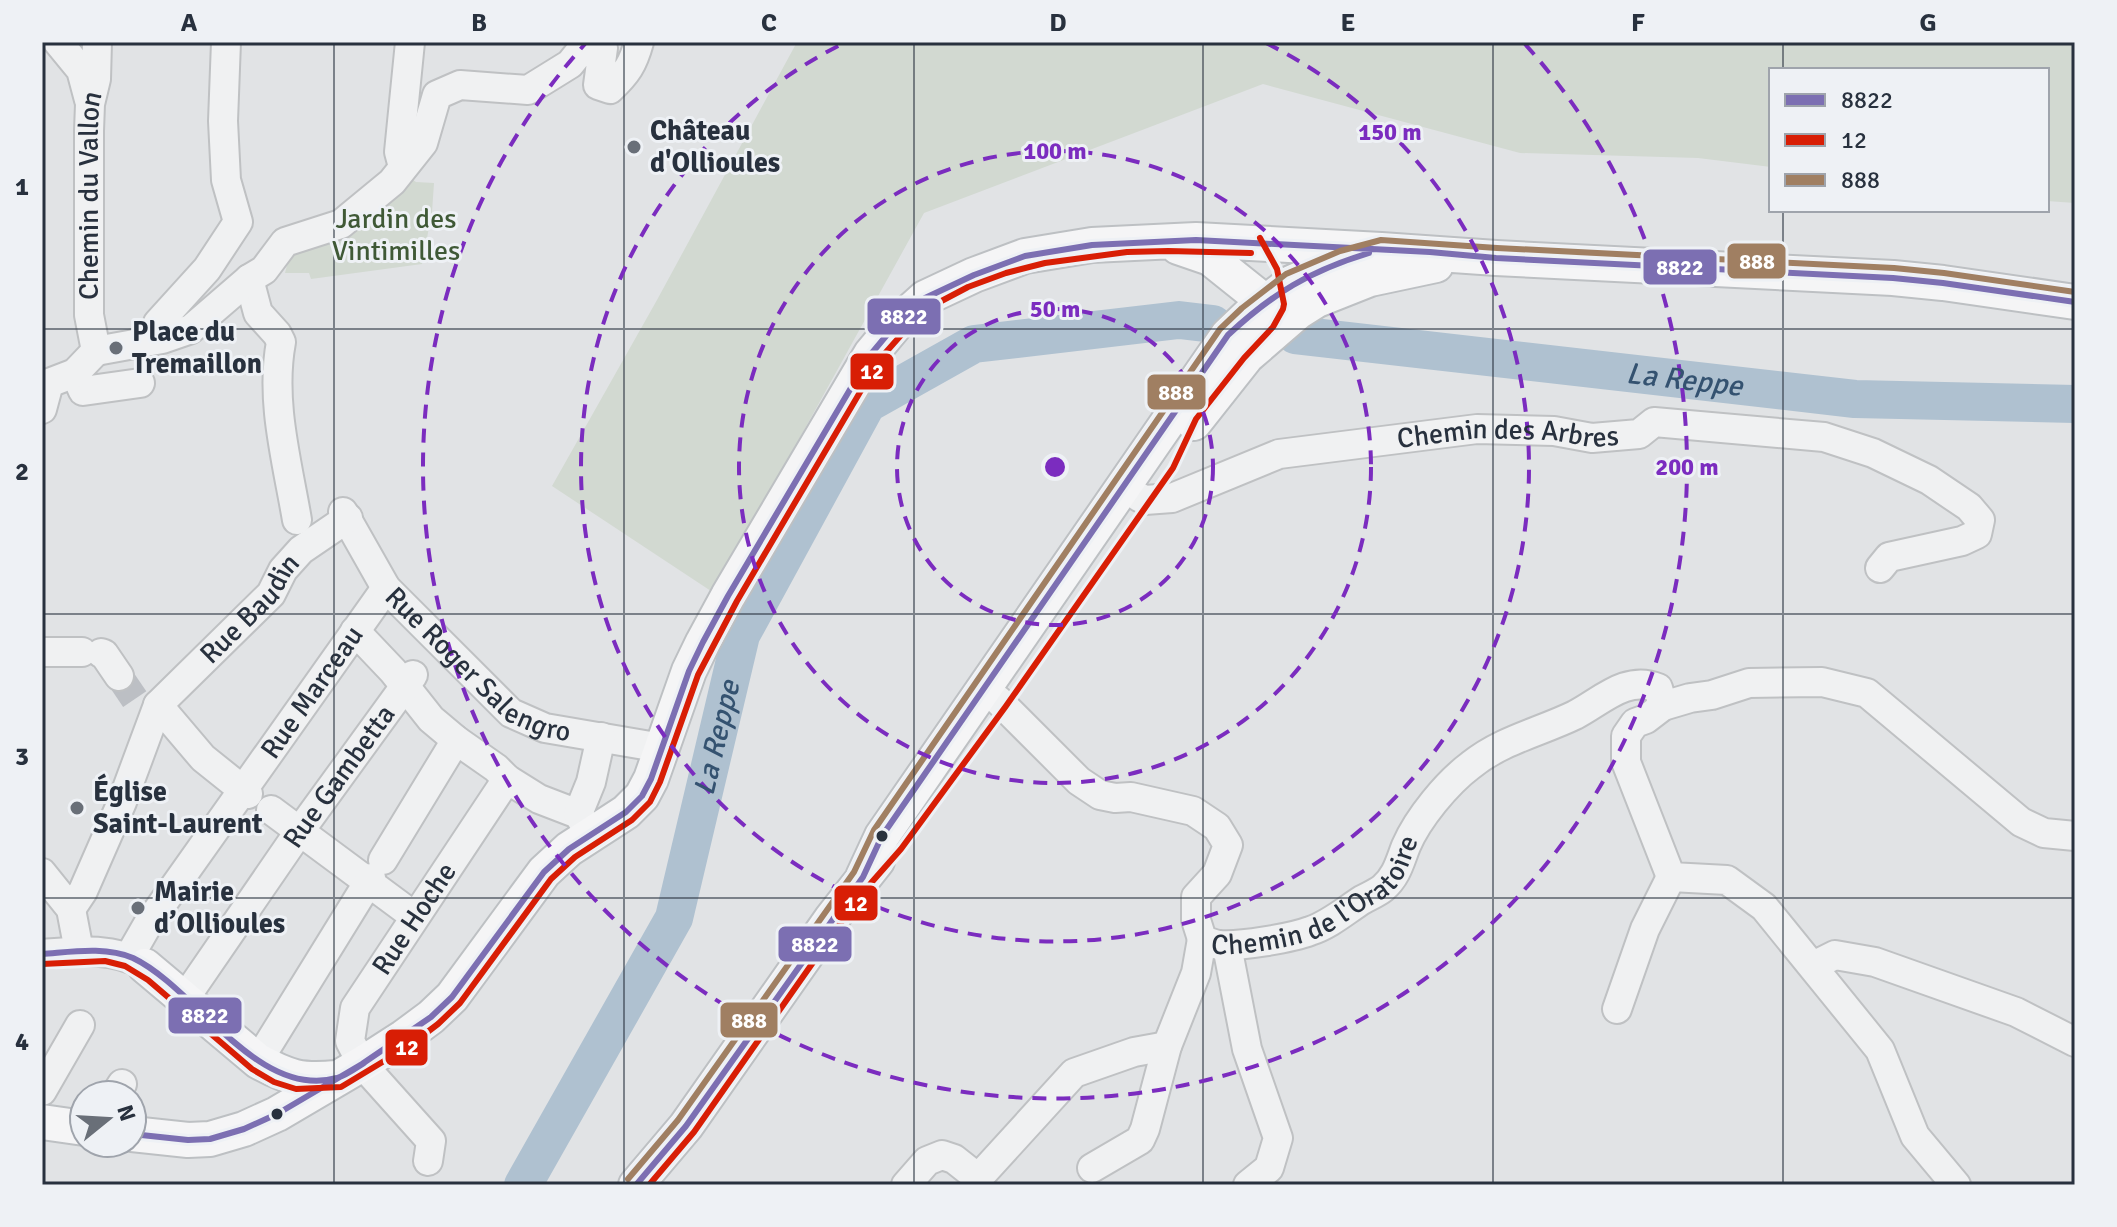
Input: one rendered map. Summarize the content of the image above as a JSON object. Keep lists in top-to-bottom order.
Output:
{
  "streets": {
    "street": [
      "Chemin du Vallon",
      "Chemin des Arbres",
      "Rue Baudin",
      "Rue Roger Salengro",
      "Rue Marceau",
      "Rue Gambetta",
      "Chemin de l'Oratoire",
      "Rue Hoche"
    ]
  },
  "crossings": [
    ["Rue Baudin", "Rue Roger Salengro"],
    ["Rue Roger Salengro", "Rue Marceau"]
  ],
  "water": ["La Reppe"],
  "parks": ["Jardin des Vintimilles"],
  "places": [
    "Château d'Ollioules",
    "Place du Tremaillon",
    "Église Saint-Laurent",
    "Mairie d’Ollioules"
  ],
  "lines": ["transit line 12", "transit line 8822", "transit line 888"],
  "legend": ["8822", "12", "888"],
  "north": "right",
  "grid": {
    "columns": [
      "A",
      "B",
      "C",
      "D",
      "E",
      "F",
      "G"
    ],
    "rows": [
      "1",
      "2",
      "3",
      "4"
    ]
  },
  "rings": [
    "150 m",
    "100 m",
    "50 m",
    "200 m"
  ]
}
